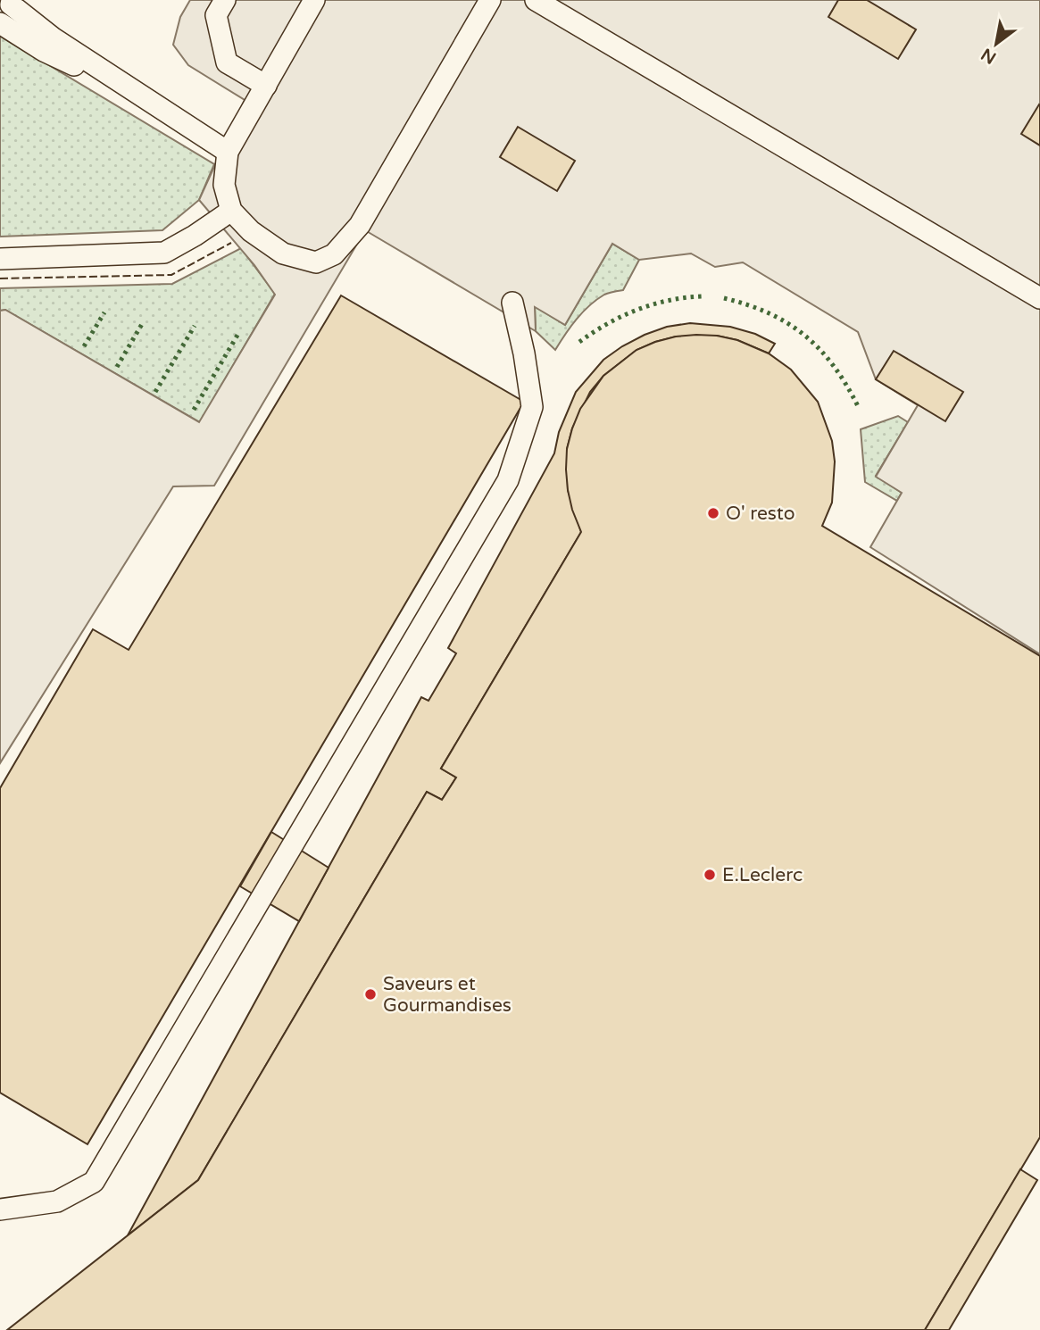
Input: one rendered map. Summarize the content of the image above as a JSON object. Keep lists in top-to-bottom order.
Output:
{
  "places": ["O' resto", "E.Leclerc", "Saveurs et Gourmandises"],
  "north": "bottom left"
}
